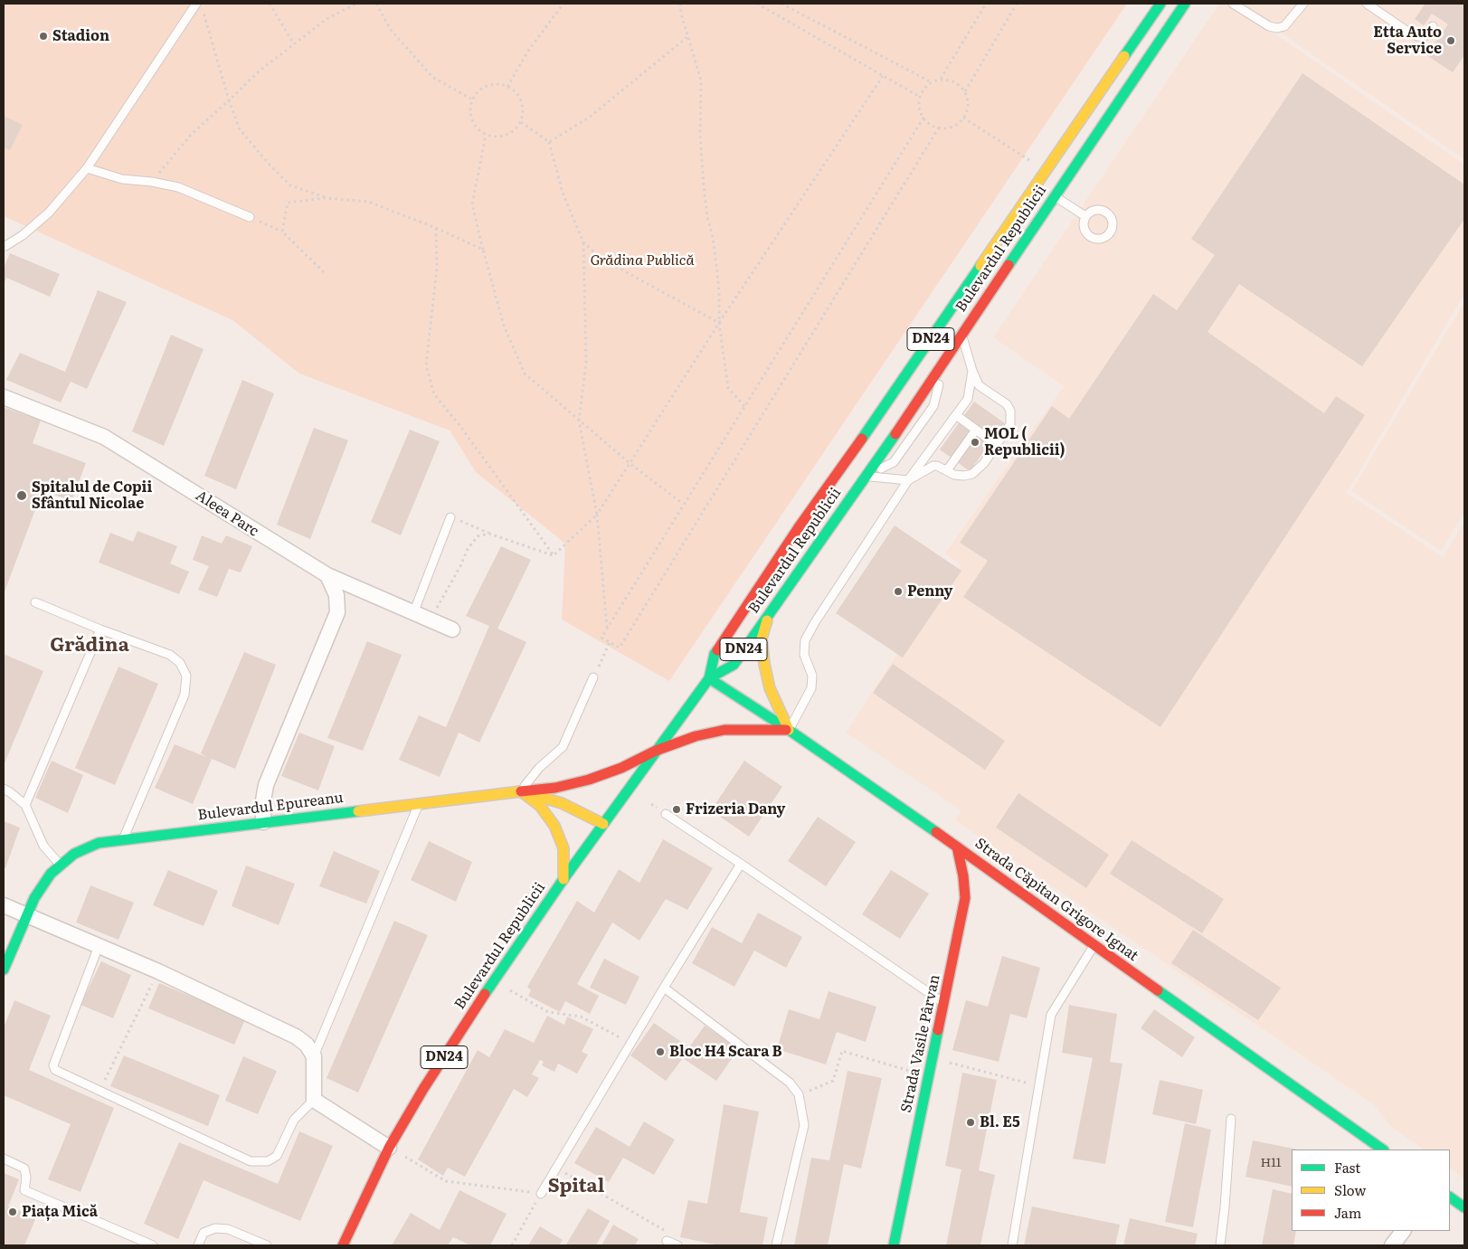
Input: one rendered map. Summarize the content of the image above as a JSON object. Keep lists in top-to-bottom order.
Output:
{
  "streets": {
    "main road": [
      "Bulevardul Republicii",
      "DN24",
      "Bulevardul Epureanu",
      "Strada Căpitan Grigore Ignat",
      "Strada Vasile Pârvan"
    ],
    "street": ["Aleea Parc"]
  },
  "crossings": [
    ["Bulevardul Republicii", "Bulevardul Epureanu"],
    ["Bulevardul Republicii", "Strada Căpitan Grigore Ignat"],
    ["Strada Căpitan Grigore Ignat", "Strada Vasile Pârvan"]
  ],
  "districts": ["Grădina", "Spital"],
  "parks": ["Grădina Publică"],
  "places": [
    "Stadion",
    "Etta Auto Service",
    "MOL ( Republicii)",
    "Spitalul de Copii Sfântul Nicolae",
    "Penny",
    "Frizeria Dany",
    "Bloc H4 Scara B",
    "Bl. E5",
    "Piața Mică"
  ],
  "house_numbers": ["H11"],
  "legend": ["Fast", "Slow", "Jam"]
}
